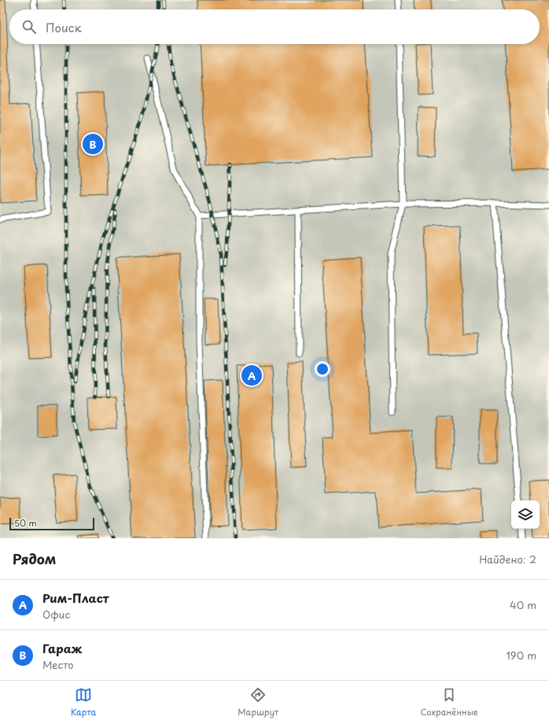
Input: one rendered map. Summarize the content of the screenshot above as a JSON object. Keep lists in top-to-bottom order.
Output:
{
  "scale_bar": "50 m",
  "page": {
    "search": "Поиск",
    "pins": ["B", "A"],
    "scale": "50 m",
    "heading": ["Рядом", "Найдено: 2"],
    "list": [
      {
        "mark": "A",
        "name": "Рим-Пласт",
        "note": "Офис",
        "value": "40 m"
      },
      {
        "mark": "B",
        "name": "Гараж",
        "note": "Место",
        "value": "190 m"
      }
    ],
    "nav": ["Карта", "Маршрут", "Сохранённые"]
  }
}
